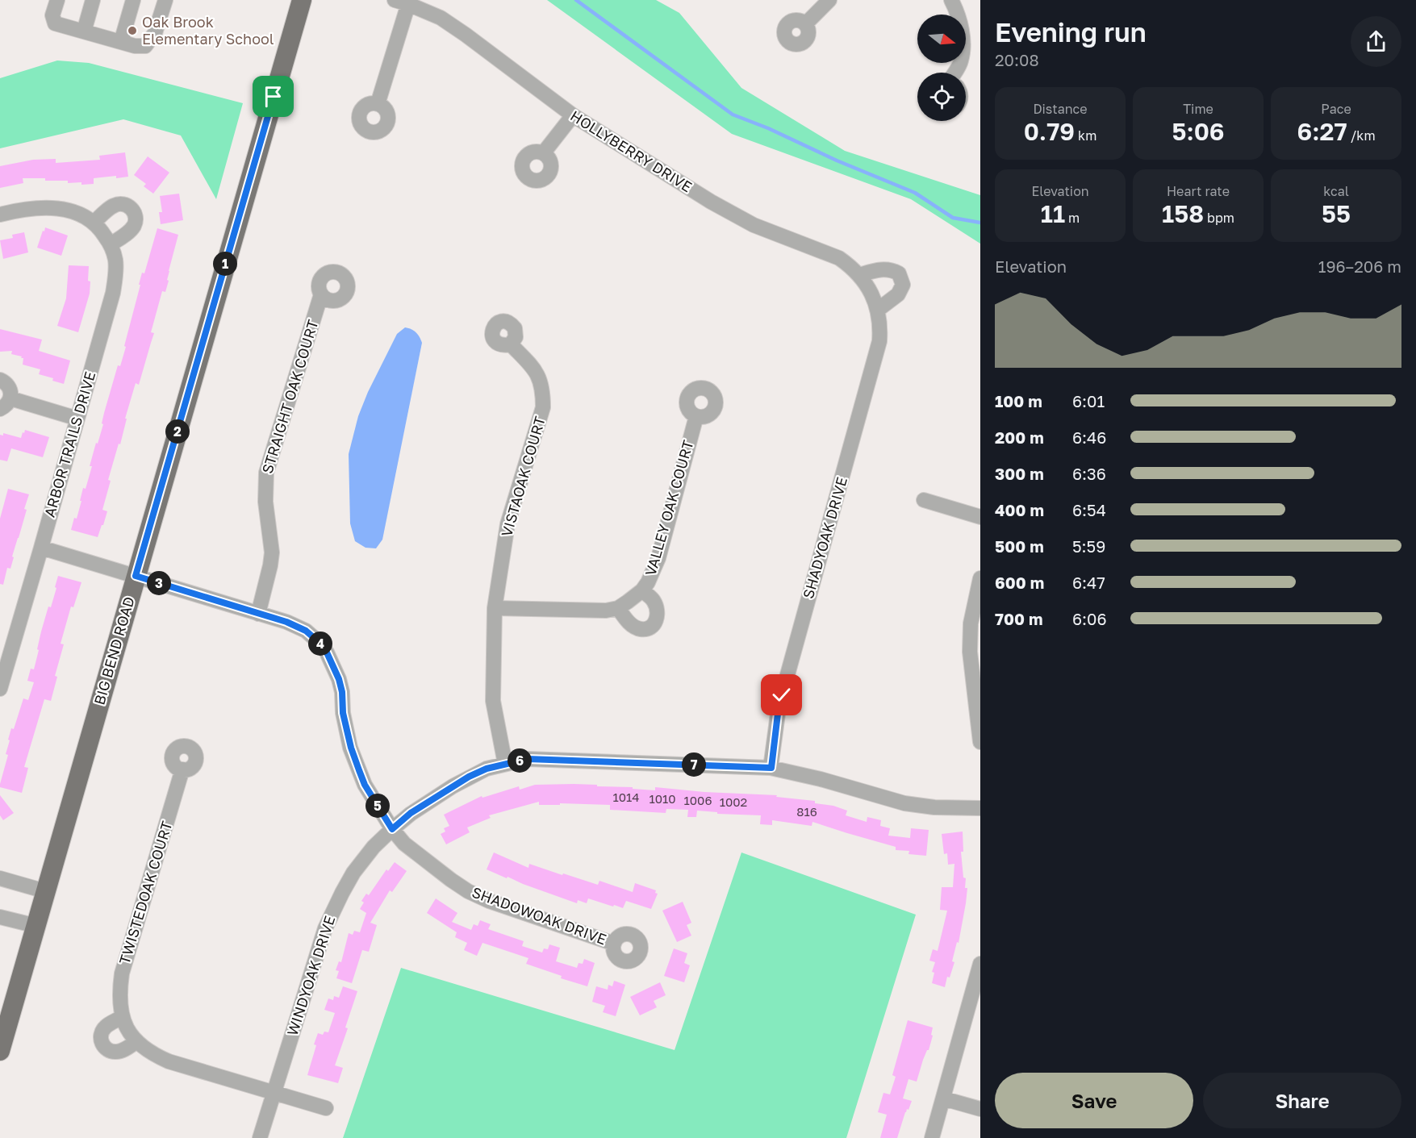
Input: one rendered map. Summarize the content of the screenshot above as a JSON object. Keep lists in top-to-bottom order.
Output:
{
  "streets": {
    "main road": ["BIG BEND ROAD"],
    "street": [
      "HOLLYBERRY DRIVE",
      "STRAIGHT OAK COURT",
      "ARBOR TRAILS DRIVE",
      "VISTAOAK COURT",
      "VALLEY OAK COURT",
      "SHADYOAK DRIVE",
      "TWISTEDOAK COURT",
      "SHADOWOAK DRIVE",
      "WINDYOAK DRIVE"
    ]
  },
  "crossings": [
    ["HOLLYBERRY DRIVE", "SHADYOAK DRIVE"],
    ["STRAIGHT OAK COURT", "SHADOWOAK DRIVE"],
    ["VISTAOAK COURT", "WINDYOAK DRIVE"],
    ["SHADYOAK DRIVE", "WINDYOAK DRIVE"],
    ["BIG BEND ROAD", "SHADOWOAK DRIVE"],
    ["TWISTEDOAK COURT", "WINDYOAK DRIVE"],
    ["SHADOWOAK DRIVE", "WINDYOAK DRIVE"]
  ],
  "places": ["Oak Brook Elementary School"],
  "house_numbers": [
    "1014",
    "1010",
    "1006",
    "1002",
    "816"
  ],
  "north": "right",
  "page": {
    "heading": ["Evening run", "20:08"],
    "stats": [
      ["Distance", "0.79 km"],
      ["Time", "5:06"],
      ["Pace", "6:27 /km"],
      ["Elevation", "11 m"],
      ["Heart rate", "158 bpm"],
      ["kcal", "55"]
    ],
    "chart": ["Elevation", "196–206 m"],
    "pins": [
      "1",
      "2",
      "3",
      "4",
      "6",
      "7",
      "5"
    ],
    "list": [
      {
        "name": "100 m",
        "note": "6:01"
      },
      {
        "name": "200 m",
        "note": "6:46"
      },
      {
        "name": "300 m",
        "note": "6:36"
      },
      {
        "name": "400 m",
        "note": "6:54"
      },
      {
        "name": "500 m",
        "note": "5:59"
      },
      {
        "name": "600 m",
        "note": "6:47"
      },
      {
        "name": "700 m",
        "note": "6:06"
      }
    ],
    "buttons": ["Save", "Share"]
  }
}
